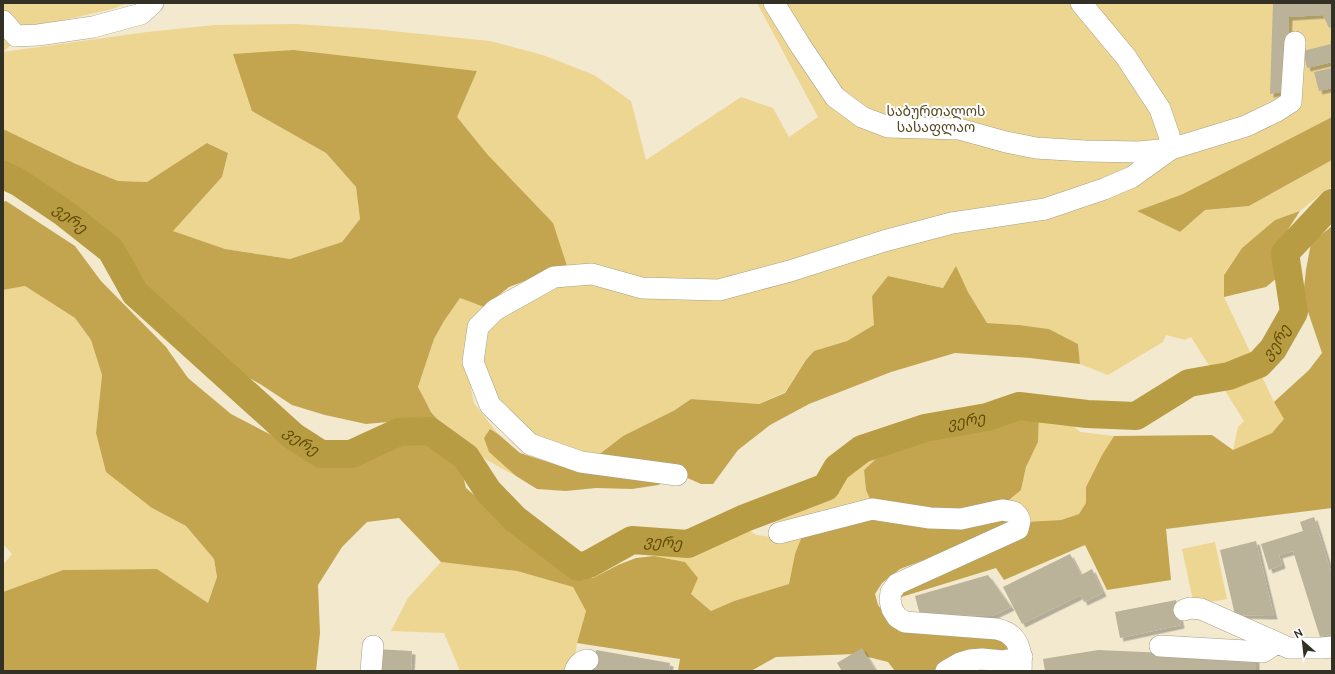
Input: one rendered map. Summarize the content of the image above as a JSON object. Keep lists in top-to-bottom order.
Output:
{
  "water": ["ვერე"],
  "parks": ["საბურთალოს სასაფლაო"],
  "north": "top left"
}
